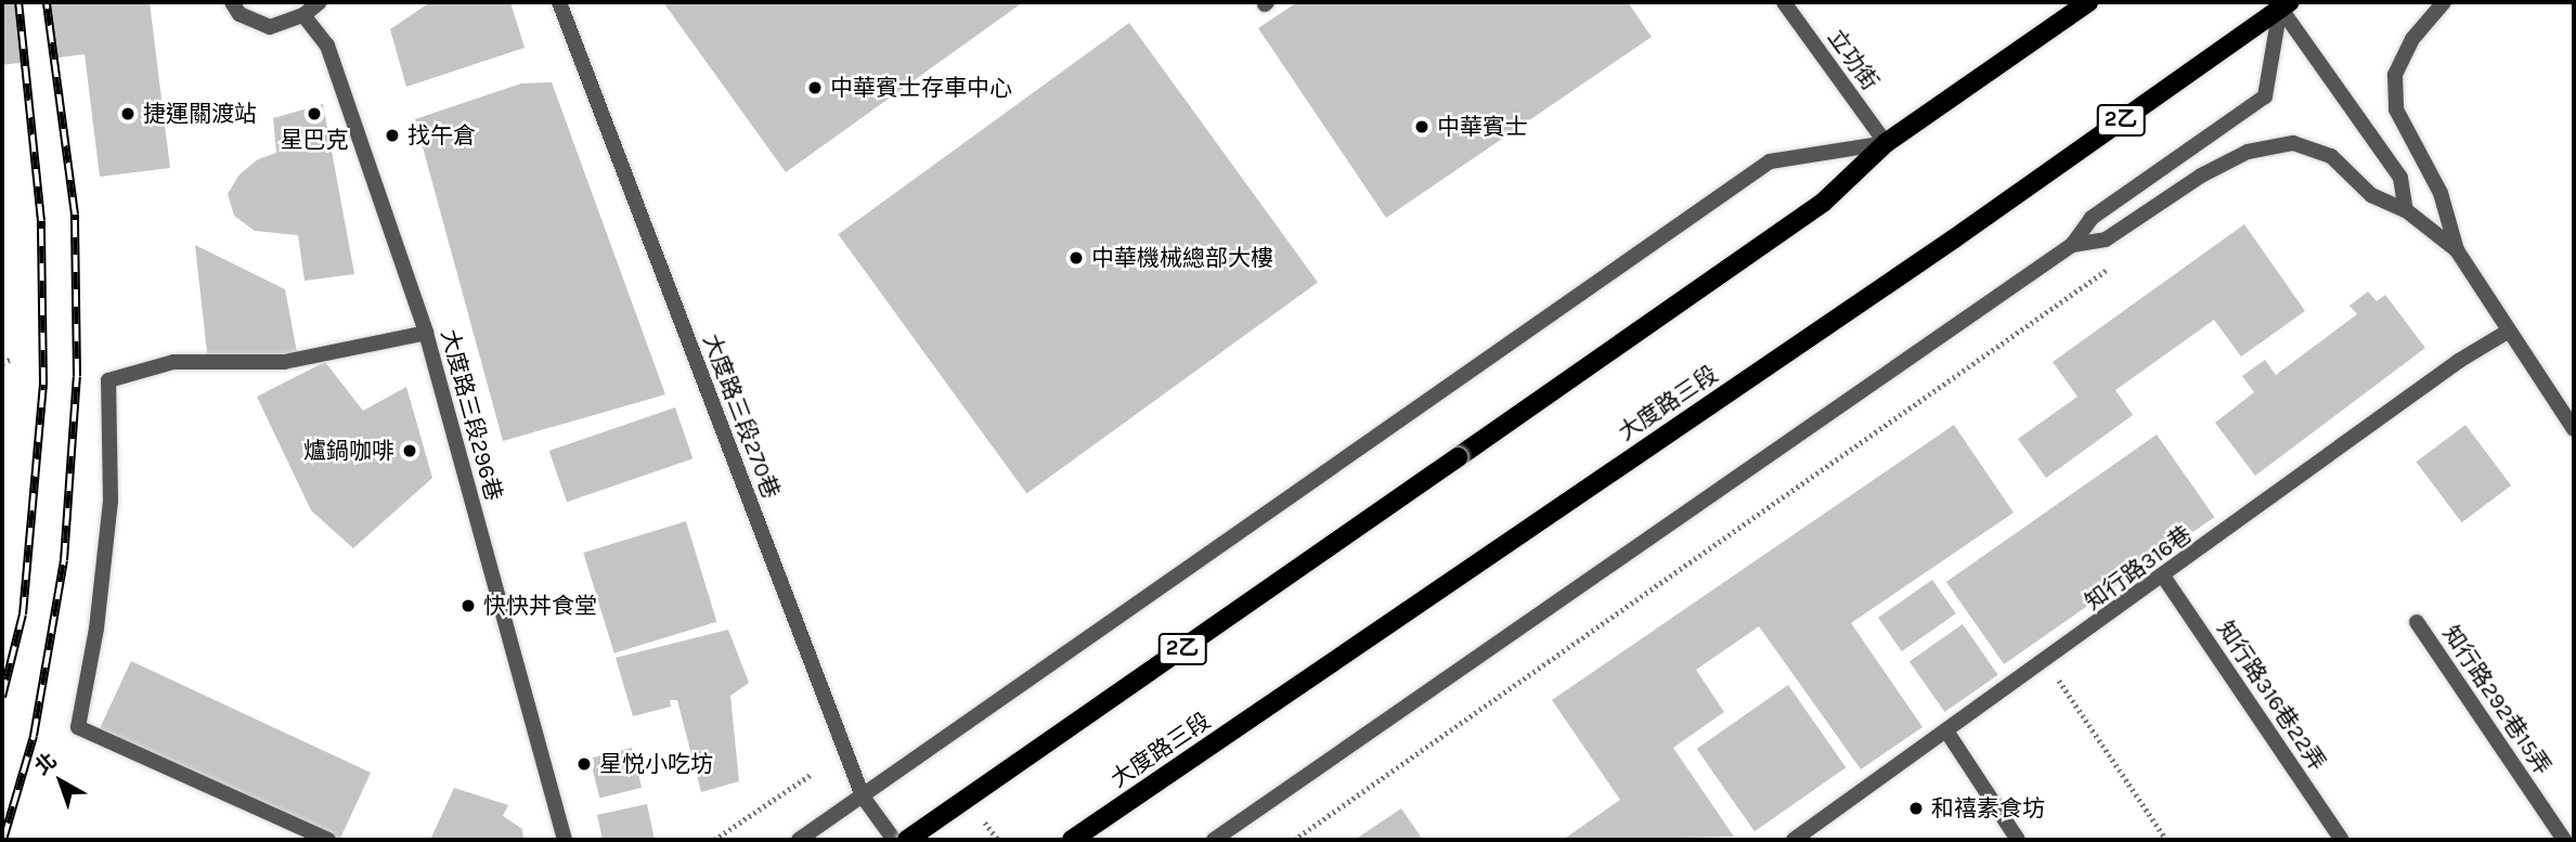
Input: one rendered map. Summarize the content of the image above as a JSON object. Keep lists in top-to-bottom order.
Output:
{
  "streets": {
    "main road": ["2乙", "大度路三段"],
    "street": [
      "立功街",
      "大度路三段296巷",
      "大度路三段270巷",
      "知行路316巷",
      "知行路316巷22弄",
      "知行路292巷15弄"
    ]
  },
  "crossings": [
    ["立功街", "2乙"],
    ["知行路316巷", "知行路316巷22弄"]
  ],
  "places": [
    "中華賓士存車中心",
    "捷運關渡站",
    "星巴克",
    "中華賓士",
    "找午倉",
    "中華機械總部大樓",
    "爐鍋咖啡",
    "快快丼食堂",
    "星悦小吃坊",
    "和禧素食坊"
  ],
  "north": "top left"
}
